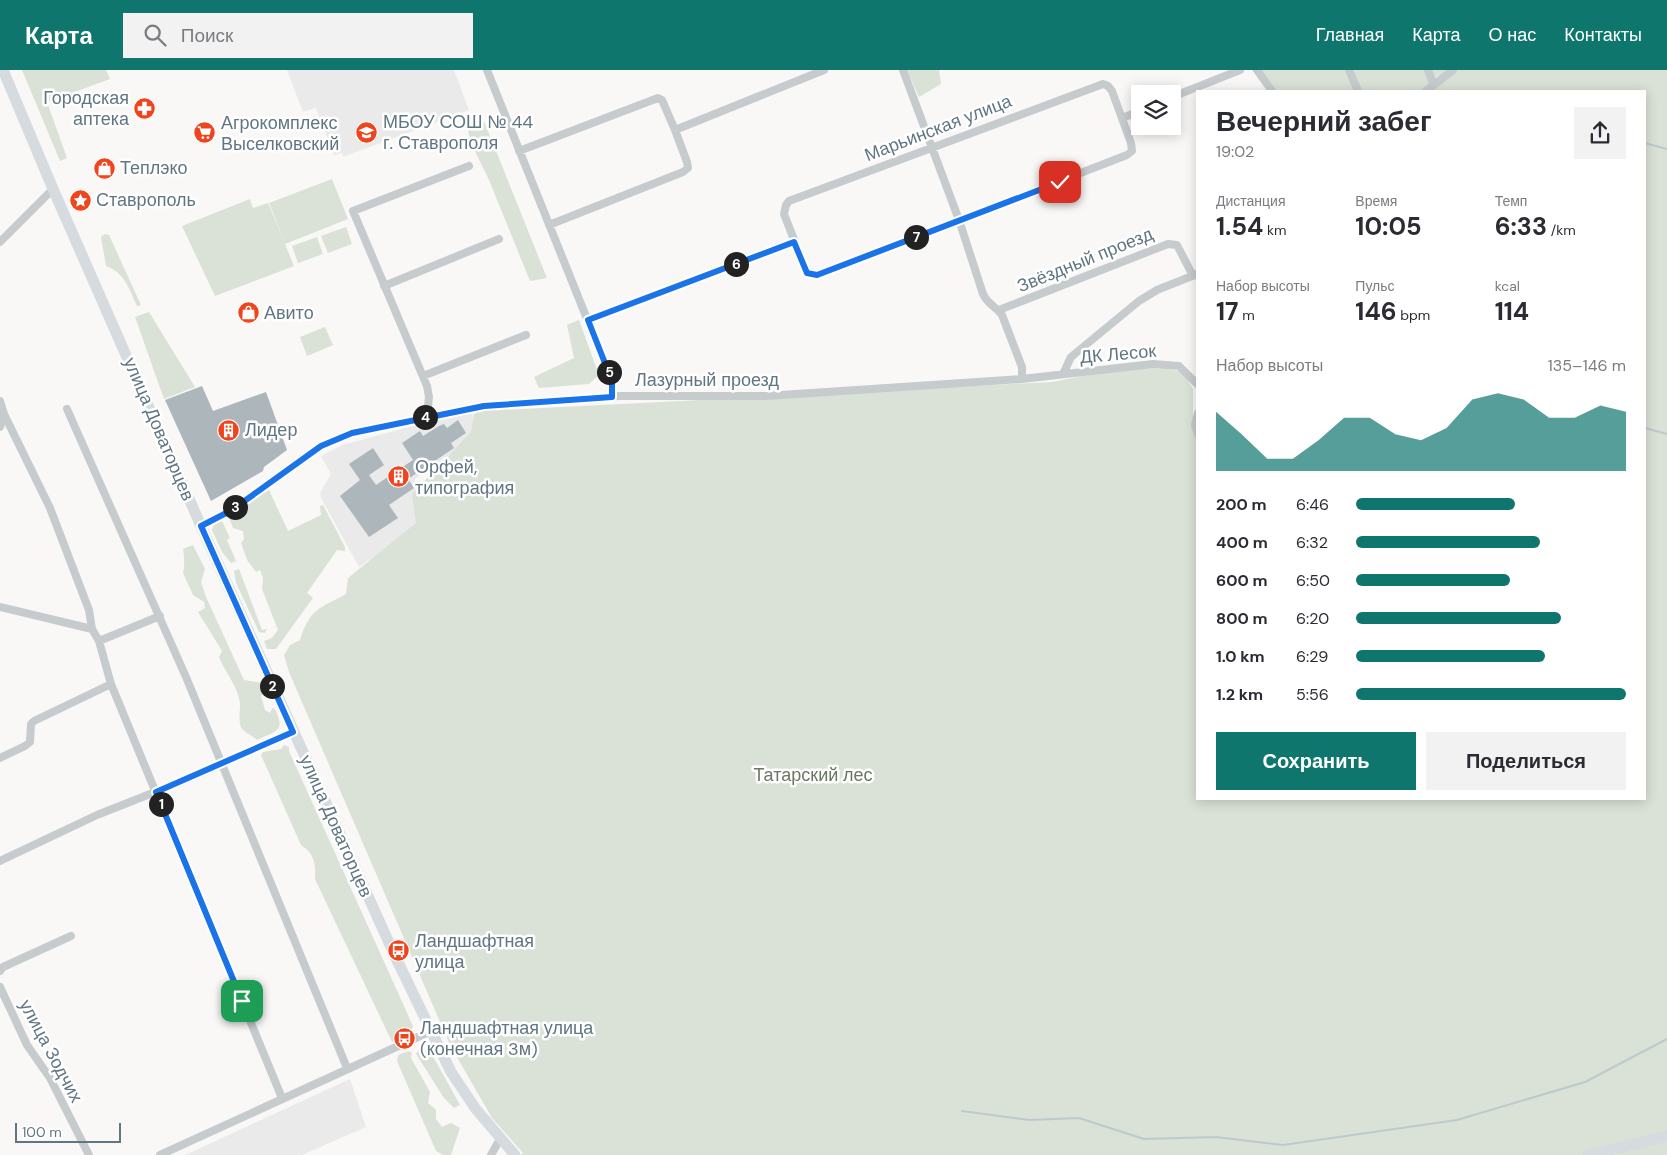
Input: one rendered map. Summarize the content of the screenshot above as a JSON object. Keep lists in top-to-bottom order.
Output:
{
  "streets": {
    "main road": ["улица Доваторцев"],
    "street": [
      "Марьинская улица",
      "Звёздный проезд",
      "ДК Лесок",
      "Лазурный проезд",
      "улица Зодчих"
    ]
  },
  "crossings": [
    ["Звёздный проезд", "ДК Лесок"],
    ["Звёздный проезд", "Лазурный проезд"],
    ["ДК Лесок", "Лазурный проезд"],
    ["Лазурный проезд", "улица Доваторцев"]
  ],
  "parks": ["Татарский лес"],
  "places": {
    "pharmacy": ["Городская аптека"],
    "school or university": ["МБОУ СОШ № 44 г. Ставрополя"],
    "supermarket": ["Агрокомплекс Выселковский"],
    "shop": ["Теплэко", "Авито"],
    "place": ["Ставрополь"],
    "building": ["Лидер", "Орфей, типография"],
    "bus stop": ["Ландшафтная улица", "Ландшафтная улица (конечная 3м)"]
  },
  "scale_bar": "100 m",
  "page": {
    "header": "Карта",
    "search": "Поиск",
    "nav": [
      "Главная",
      "Карта",
      "О нас",
      "Контакты"
    ],
    "heading": ["Вечерний забег", "19:02"],
    "stats": [
      ["Дистанция", "1.54 km"],
      ["Время", "10:05"],
      ["Темп", "6:33 /km"],
      ["Набор высоты", "17 m"],
      ["Пульс", "146 bpm"],
      ["kcal", "114"]
    ],
    "pins": [
      "7",
      "6",
      "5",
      "4",
      "3",
      "2",
      "1"
    ],
    "chart": ["Набор высоты", "135–146 m"],
    "list": [
      {
        "name": "200 m",
        "note": "6:46"
      },
      {
        "name": "400 m",
        "note": "6:32"
      },
      {
        "name": "600 m",
        "note": "6:50"
      },
      {
        "name": "800 m",
        "note": "6:20"
      },
      {
        "name": "1.0 km",
        "note": "6:29"
      },
      {
        "name": "1.2 km",
        "note": "5:56"
      }
    ],
    "buttons": ["Сохранить", "Поделиться"],
    "scale": "100 m"
  }
}
